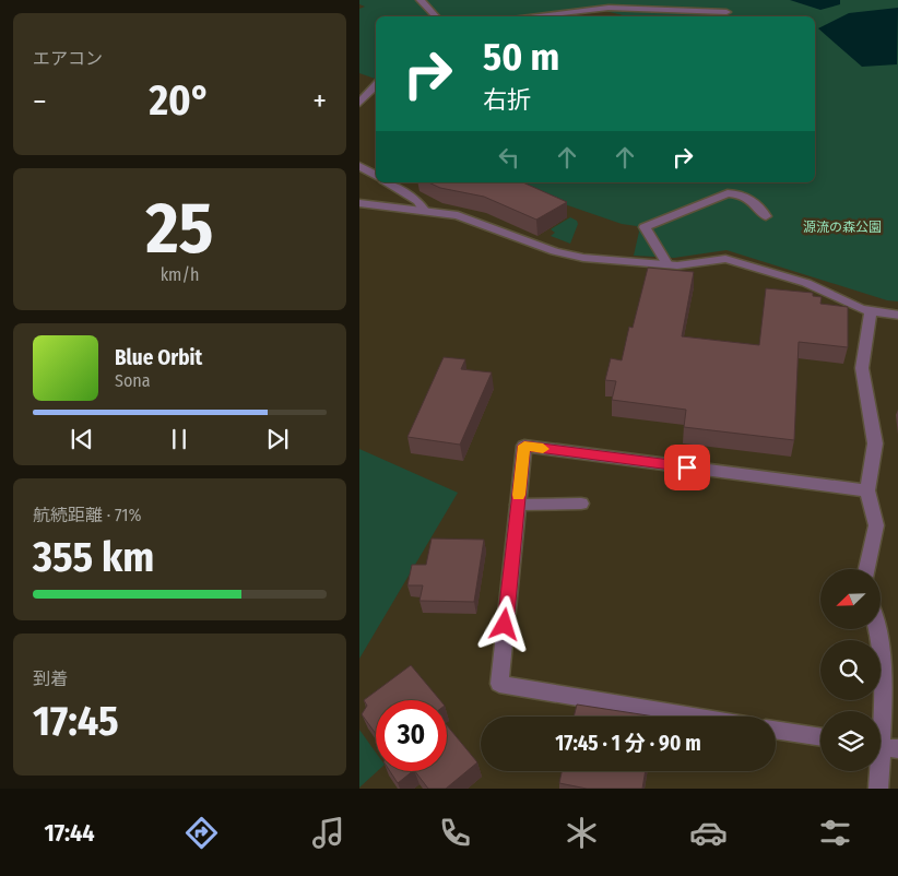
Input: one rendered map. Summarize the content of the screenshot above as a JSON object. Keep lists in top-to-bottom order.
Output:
{
  "parks": ["源流の森公園"],
  "north": "bottom left",
  "page": {
    "tile": [
      "エアコン",
      ["25", "km/h"],
      ["航続距離 · 71%", "355 km"],
      ["到着", "17:45"]
    ],
    "turn": ["50 m", "右折"],
    "heat": ["−", "20°", "+"],
    "song": ["Blue Orbit", "Sona"],
    "limit": "30",
    "trip": "17:45 · 1 分 · 90 m",
    "tabs": "17:44"
  }
}
